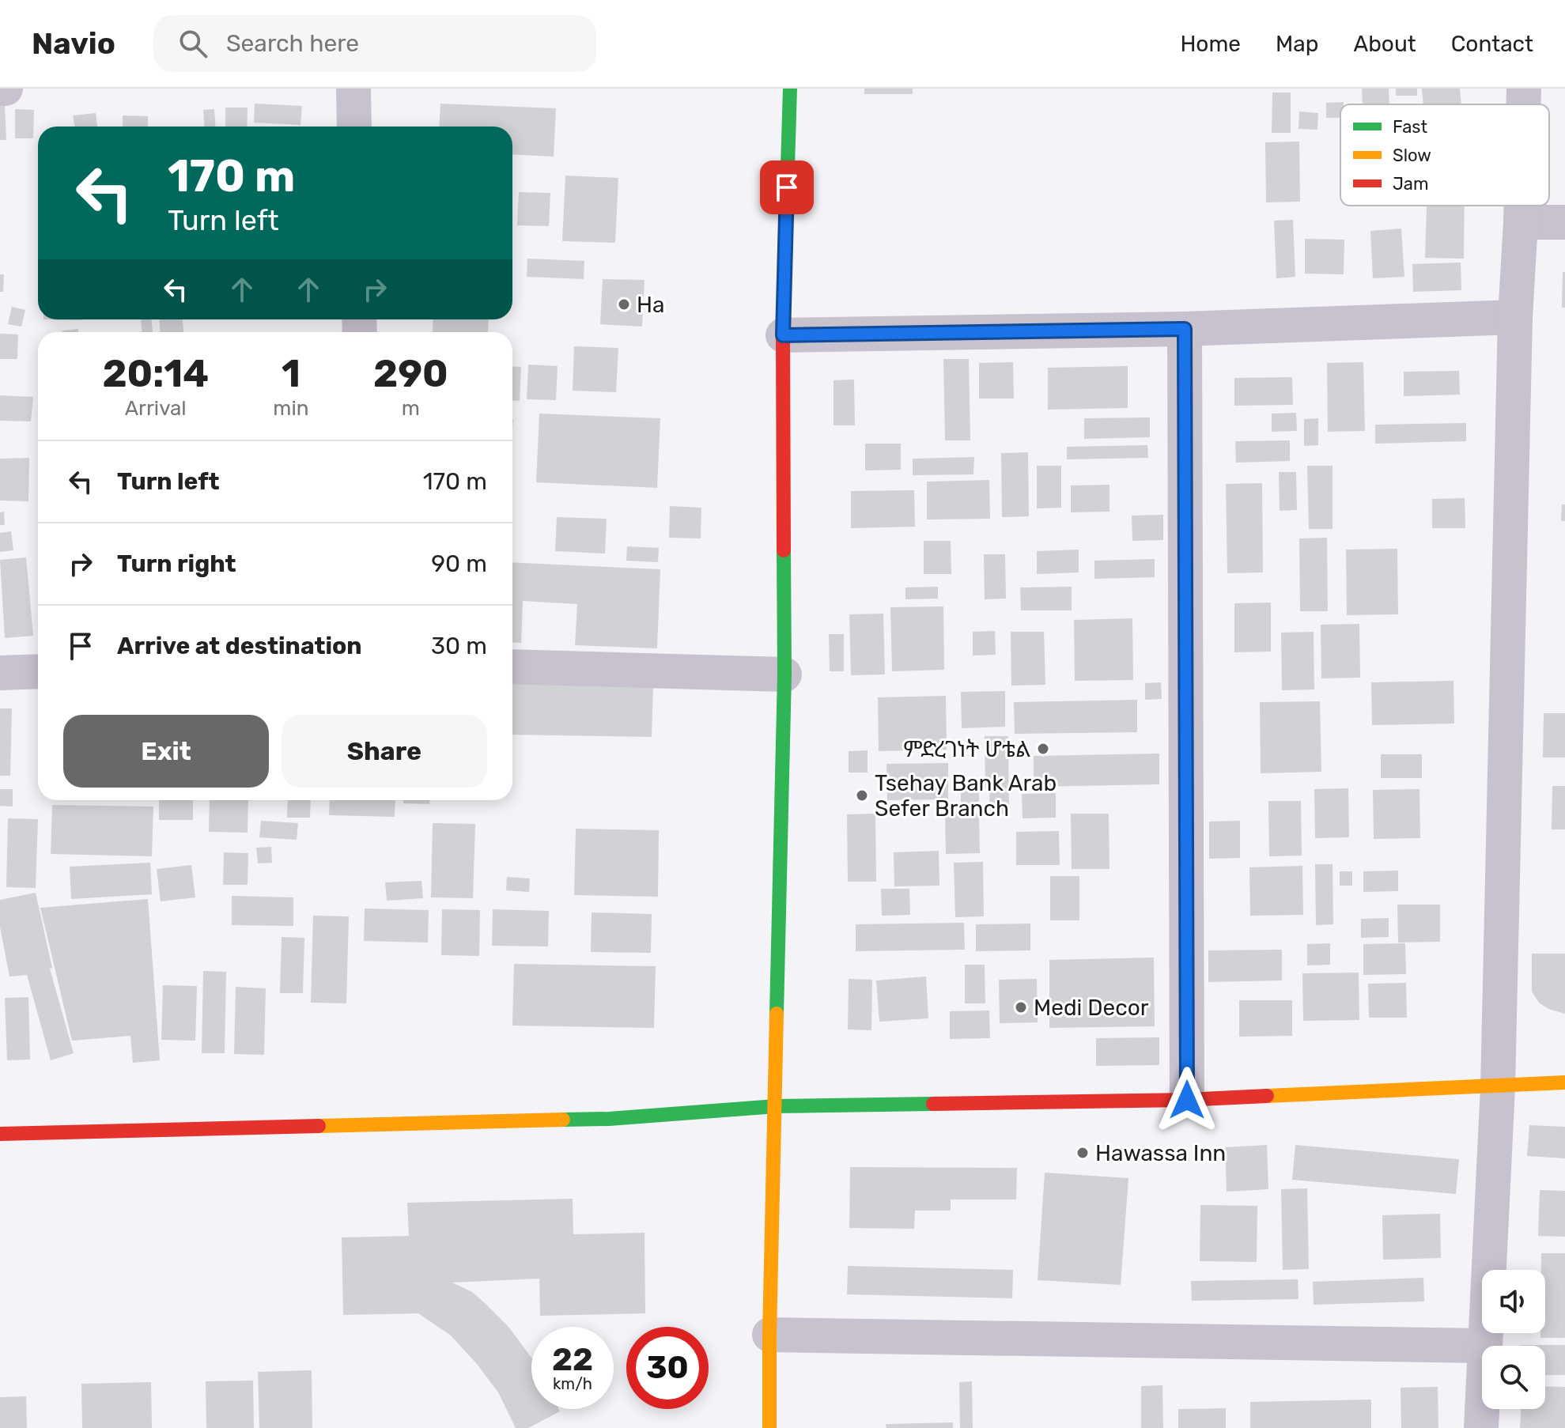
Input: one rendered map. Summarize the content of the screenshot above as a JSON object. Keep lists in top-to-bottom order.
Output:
{
  "places": [
    "Ha",
    "ምድረገነት ሆቴል",
    "Tsehay Bank Arab Sefer Branch",
    "Medi Decor",
    "Hawassa Inn"
  ],
  "legend": ["Fast", "Slow", "Jam"],
  "page": {
    "header": "Navio",
    "search": "Search here",
    "nav": [
      "Home",
      "Map",
      "About",
      "Contact"
    ],
    "turn": ["170 m", "Turn left"],
    "eta": [
      "20:14",
      "Arrival",
      "1",
      "min",
      "290",
      "m"
    ],
    "list": [
      {
        "name": "Turn left",
        "value": "170 m"
      },
      {
        "name": "Turn right",
        "value": "90 m"
      },
      {
        "name": "Arrive at destination",
        "value": "30 m"
      }
    ],
    "buttons": ["Exit", "Share"],
    "speed": "22 km/h",
    "limit": "30"
  }
}
